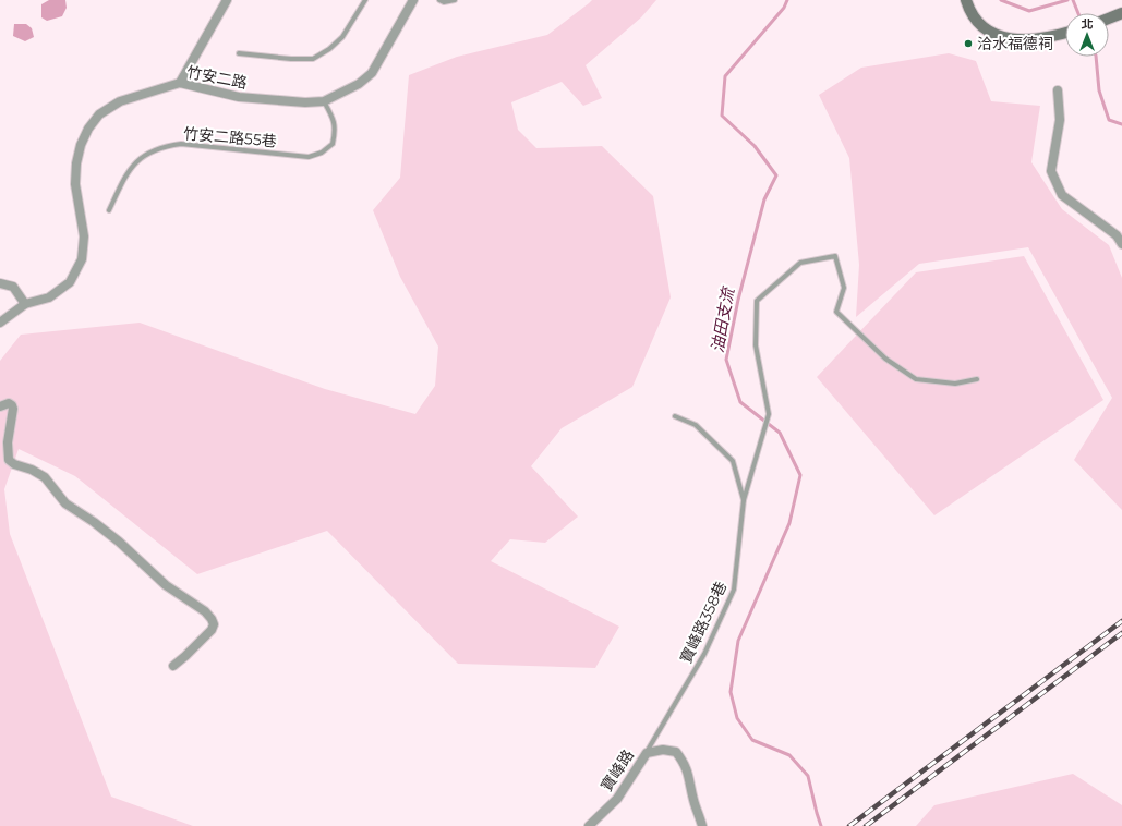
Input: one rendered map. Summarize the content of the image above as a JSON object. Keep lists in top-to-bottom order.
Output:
{
  "streets": {
    "street": ["竹安二路", "寶峰路"],
    "lane": ["竹安二路55巷", "寶峰路358巷"]
  },
  "crossings": [
    ["竹安二路", "竹安二路55巷"],
    ["寶峰路358巷", "寶峰路"]
  ],
  "water": ["油田支流"],
  "places": ["洽水福德祠"],
  "north": "top"
}
